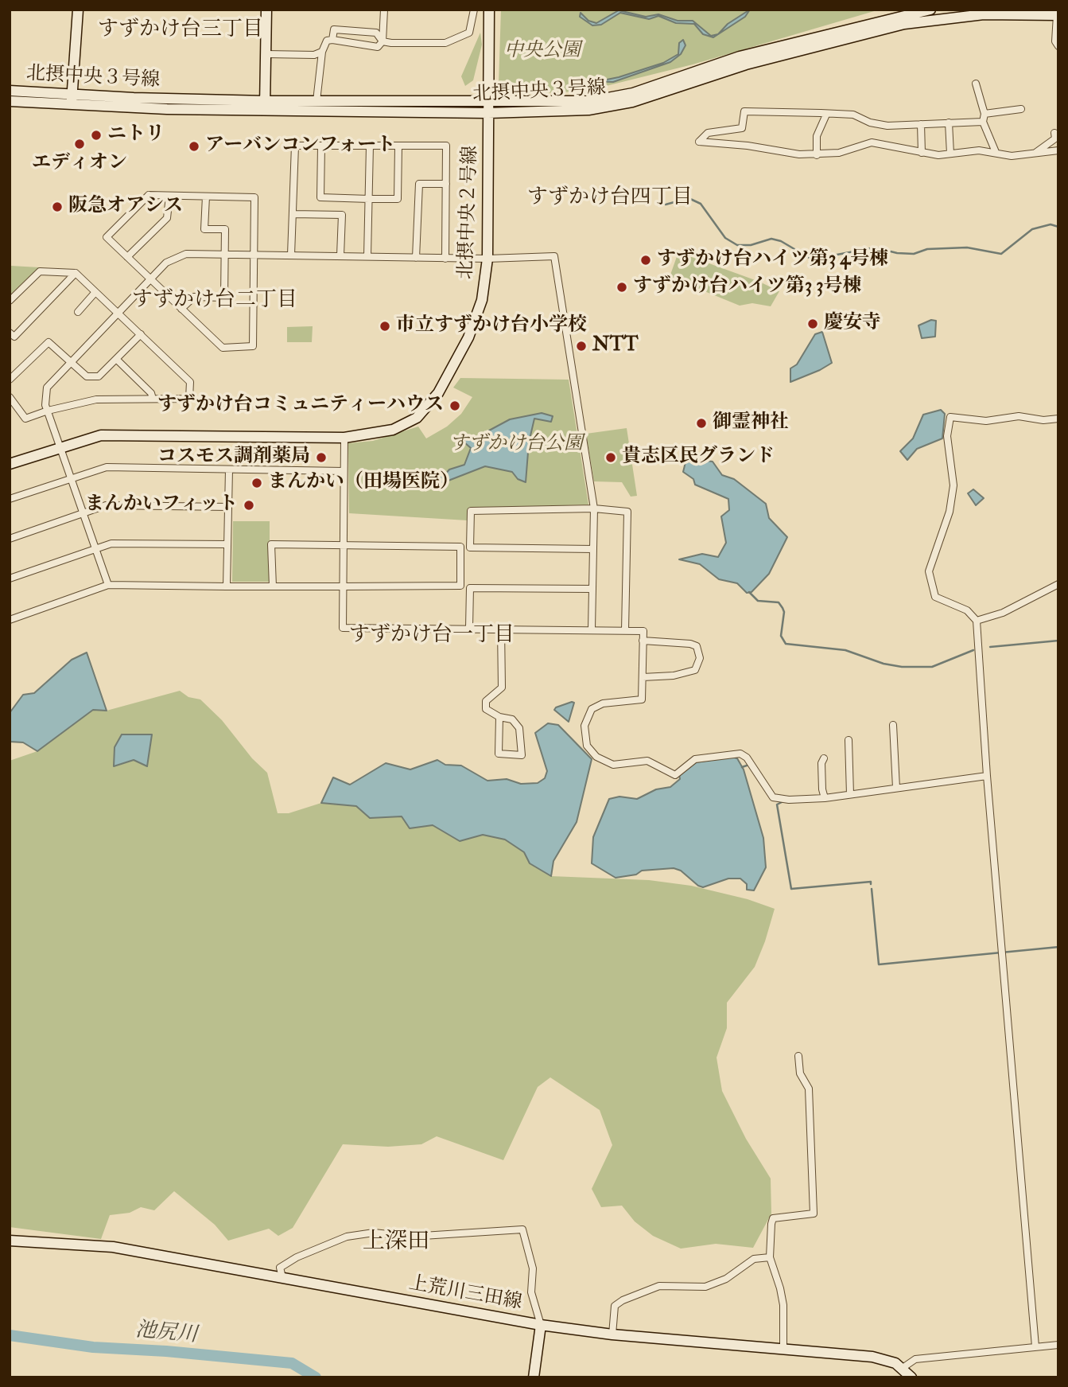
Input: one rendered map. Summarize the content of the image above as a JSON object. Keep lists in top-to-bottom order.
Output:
{
  "streets": {
    "street": ["北摂中央３号線", "北摂中央２号線", "上荒川三田線"]
  },
  "crossings": [
    ["北摂中央３号線", "北摂中央２号線"]
  ],
  "districts": [
    "すずかけ台三丁目",
    "すずかけ台四丁目",
    "すずかけ台二丁目",
    "すずかけ台一丁目",
    "上深田"
  ],
  "water": ["池尻川"],
  "parks": ["中央公園", "すずかけ台公園"],
  "places": [
    "ニトリ",
    "エディオン",
    "アーバンコンフォート",
    "阪急オアシス",
    "すずかけ台ハイツ第3 4号棟",
    "すずかけ台ハイツ第3 3号棟",
    "慶安寺",
    "市立すずかけ台小学校",
    "NTT",
    "すずかけ台コミュニティーハウス",
    "御霊神社",
    "コスモス調剤薬局",
    "貴志区民グランド",
    "まんかい（田場医院）",
    "まんかいフィット"
  ]
}
